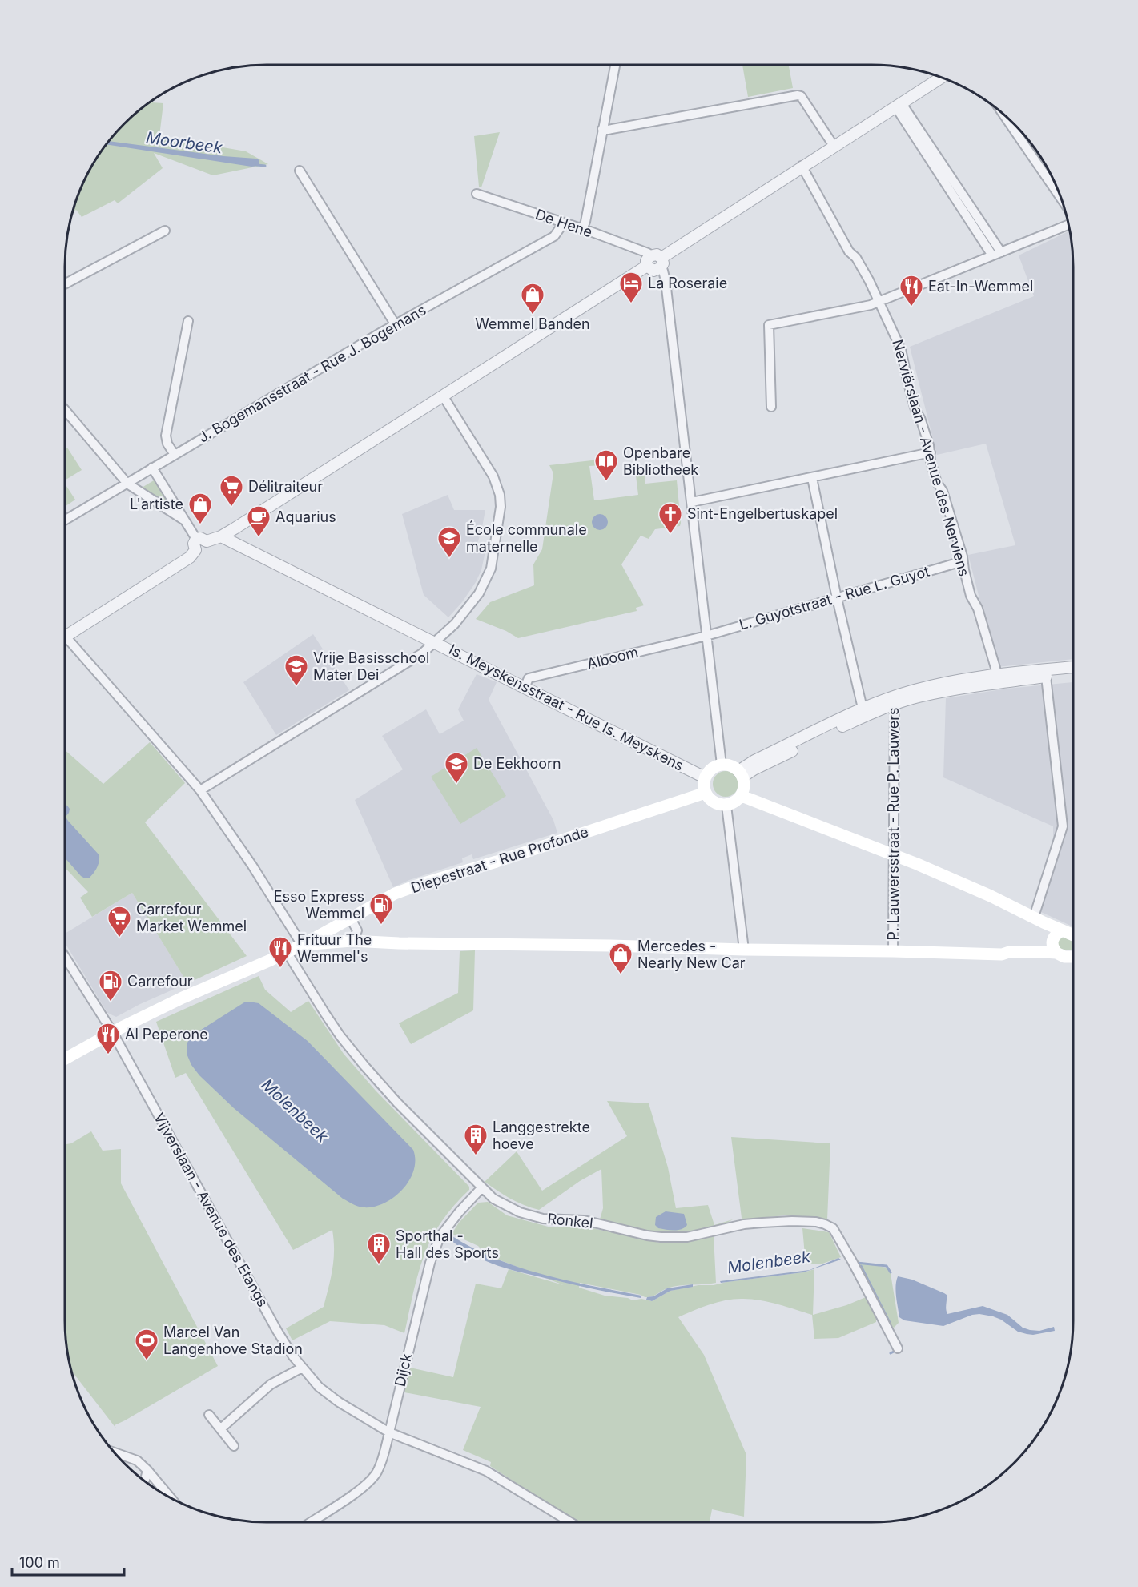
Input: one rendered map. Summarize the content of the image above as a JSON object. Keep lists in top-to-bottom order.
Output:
{
  "streets": {
    "main road": ["Diepestraat - Rue Profonde"],
    "street": [
      "De Hene",
      "J. Bogemansstraat - Rue J. Bogemans",
      "Nerviërslaan - Avenue des Nerviens",
      "L. Guyotstraat - Rue L. Guyot",
      "Alboom",
      "Is. Meyskensstraat - Rue Is. Meyskens",
      "P. Lauwersstraat - Rue P. Lauwers",
      "Vijverslaan - Avenue des Etangs",
      "Ronkel",
      "Dijck"
    ]
  },
  "crossings": [
    ["De Hene", "J. Bogemansstraat - Rue J. Bogemans"],
    ["Nerviërslaan - Avenue des Nerviens", "L. Guyotstraat - Rue L. Guyot"],
    ["L. Guyotstraat - Rue L. Guyot", "Alboom"],
    ["Alboom", "Is. Meyskensstraat - Rue Is. Meyskens"],
    ["Is. Meyskensstraat - Rue Is. Meyskens", "Diepestraat - Rue Profonde"],
    ["Diepestraat - Rue Profonde", "Vijverslaan - Avenue des Etangs"],
    ["Diepestraat - Rue Profonde", "Ronkel"],
    ["Vijverslaan - Avenue des Etangs", "Dijck"],
    ["Ronkel", "Dijck"]
  ],
  "water": ["Moorbeek", "Molenbeek"],
  "places": {
    "hotel": ["La Roseraie"],
    "restaurant": ["Eat-In-Wemmel", "Frituur The Wemmel's", "Al Peperone"],
    "shop": ["Wemmel Banden", "L'artiste", "Mercedes - Nearly New Car"],
    "library": ["Openbare Bibliotheek"],
    "supermarket": ["Délitraiteur", "Carrefour Market Wemmel"],
    "church": ["Sint-Engelbertuskapel"],
    "cafe": ["Aquarius"],
    "school or university": ["École communale maternelle", "Vrije Basisschool Mater Dei", "De Eekhoorn"],
    "fuel station": ["Esso Express Wemmel", "Carrefour"],
    "building": ["Langgestrekte hoeve", "Sporthal - Hall des Sports"],
    "sports": ["Marcel Van Langenhove Stadion"]
  },
  "scale_bar": "100 m"
}
